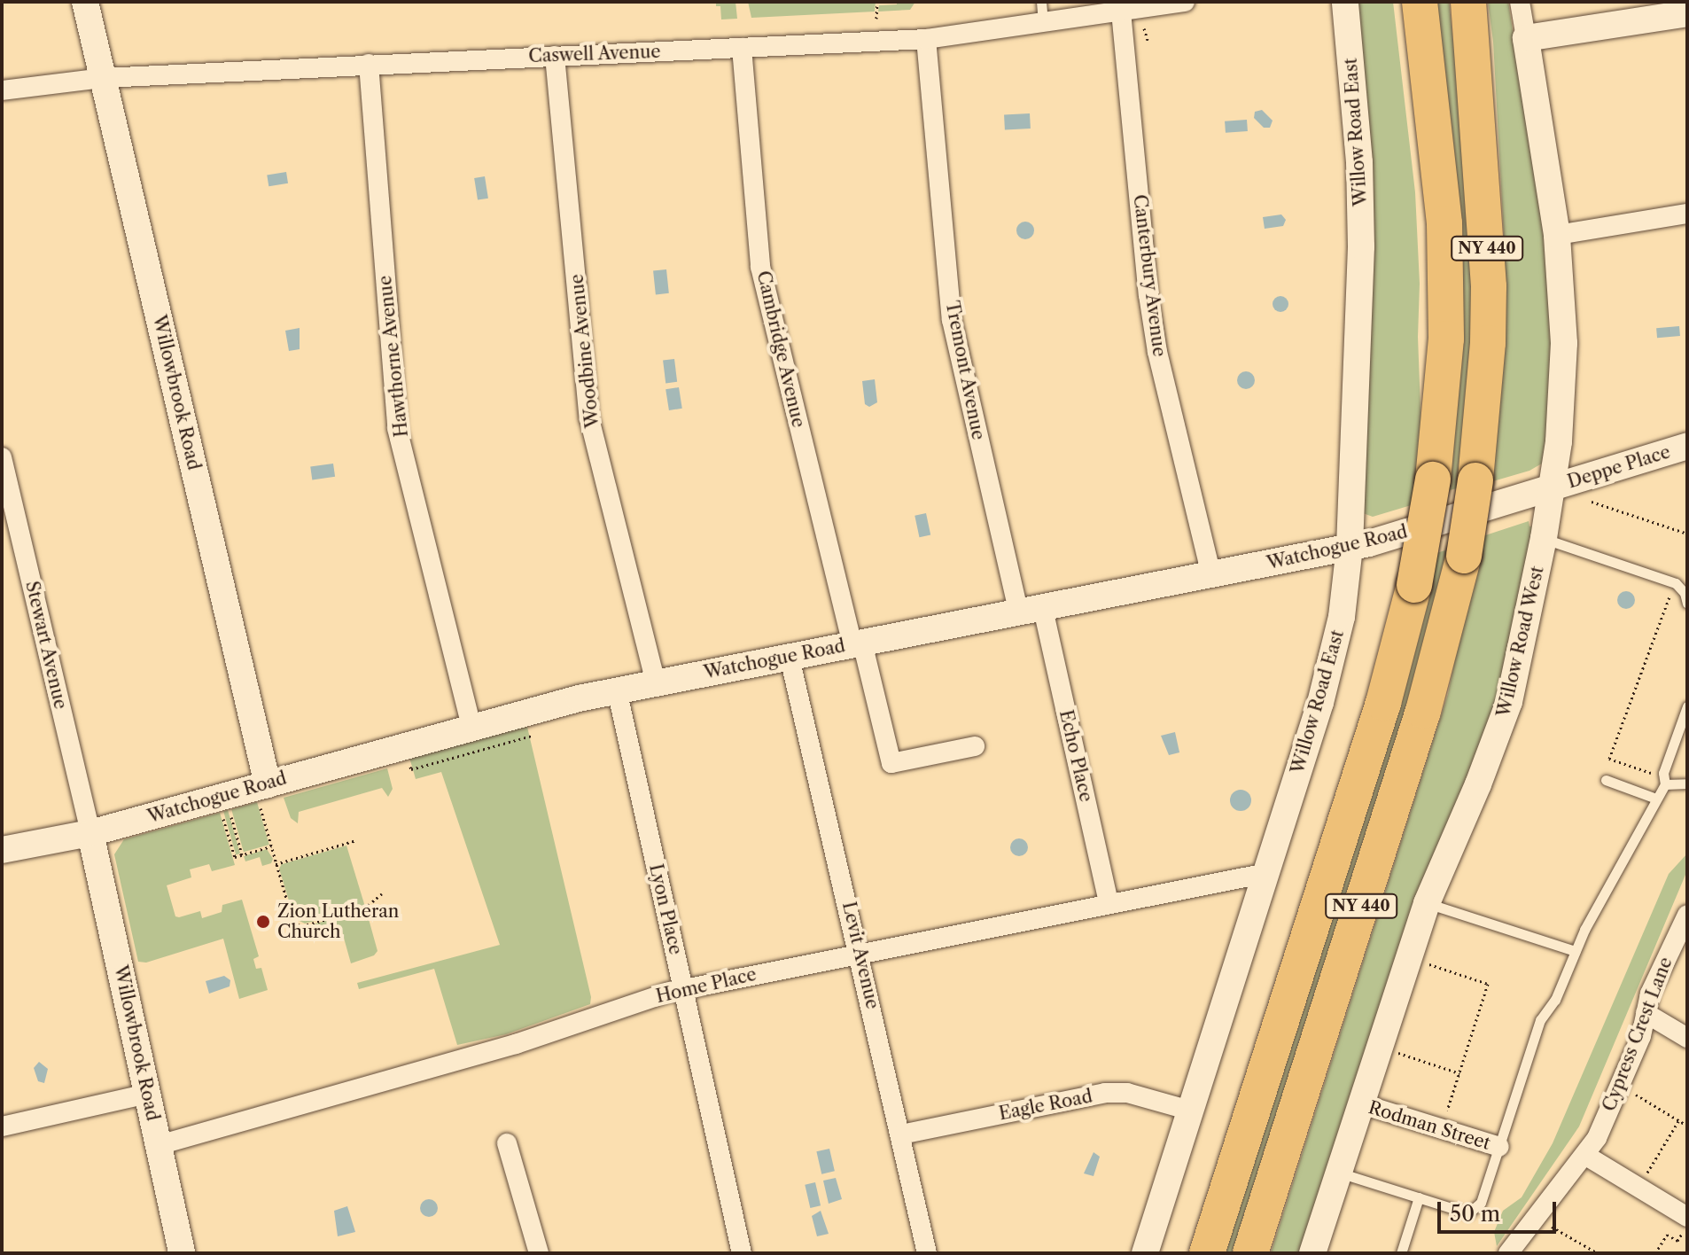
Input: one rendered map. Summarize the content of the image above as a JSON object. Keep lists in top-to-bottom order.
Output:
{
  "streets": {
    "highway": ["NY 440"],
    "street": [
      "Caswell Avenue",
      "Willow Road East",
      "Canterbury Avenue",
      "Cambridge Avenue",
      "Woodbine Avenue",
      "Hawthorne Avenue",
      "Tremont Avenue",
      "Willowbrook Road",
      "Deppe Place",
      "Watchogue Road",
      "Willow Road West",
      "Stewart Avenue",
      "Echo Place",
      "Lyon Place",
      "Levit Avenue",
      "Home Place",
      "Cypress Crest Lane",
      "Eagle Road",
      "Rodman Street"
    ]
  },
  "crossings": [
    ["Caswell Avenue", "Canterbury Avenue"],
    ["Caswell Avenue", "Cambridge Avenue"],
    ["Caswell Avenue", "Woodbine Avenue"],
    ["Caswell Avenue", "Hawthorne Avenue"],
    ["Caswell Avenue", "Tremont Avenue"],
    ["Caswell Avenue", "Willowbrook Road"],
    ["Willow Road East", "Watchogue Road"],
    ["Willow Road East", "Home Place"],
    ["Willow Road East", "Eagle Road"],
    ["Canterbury Avenue", "Watchogue Road"],
    ["Cambridge Avenue", "Watchogue Road"],
    ["Woodbine Avenue", "Watchogue Road"],
    ["Hawthorne Avenue", "Watchogue Road"],
    ["Tremont Avenue", "Watchogue Road"],
    ["Tremont Avenue", "Echo Place"],
    ["Willowbrook Road", "Watchogue Road"],
    ["Willowbrook Road", "Stewart Avenue"],
    ["Willowbrook Road", "Home Place"],
    ["Deppe Place", "Watchogue Road"],
    ["Deppe Place", "Willow Road West"],
    ["Watchogue Road", "Willow Road West"],
    ["Watchogue Road", "Stewart Avenue"],
    ["Watchogue Road", "Echo Place"],
    ["Watchogue Road", "Lyon Place"],
    ["Watchogue Road", "Levit Avenue"],
    ["Willow Road West", "Rodman Street"],
    ["Echo Place", "Home Place"],
    ["Lyon Place", "Home Place"],
    ["Levit Avenue", "Home Place"],
    ["Levit Avenue", "Eagle Road"]
  ],
  "places": ["Zion Lutheran Church"],
  "scale_bar": "50 m"
}
